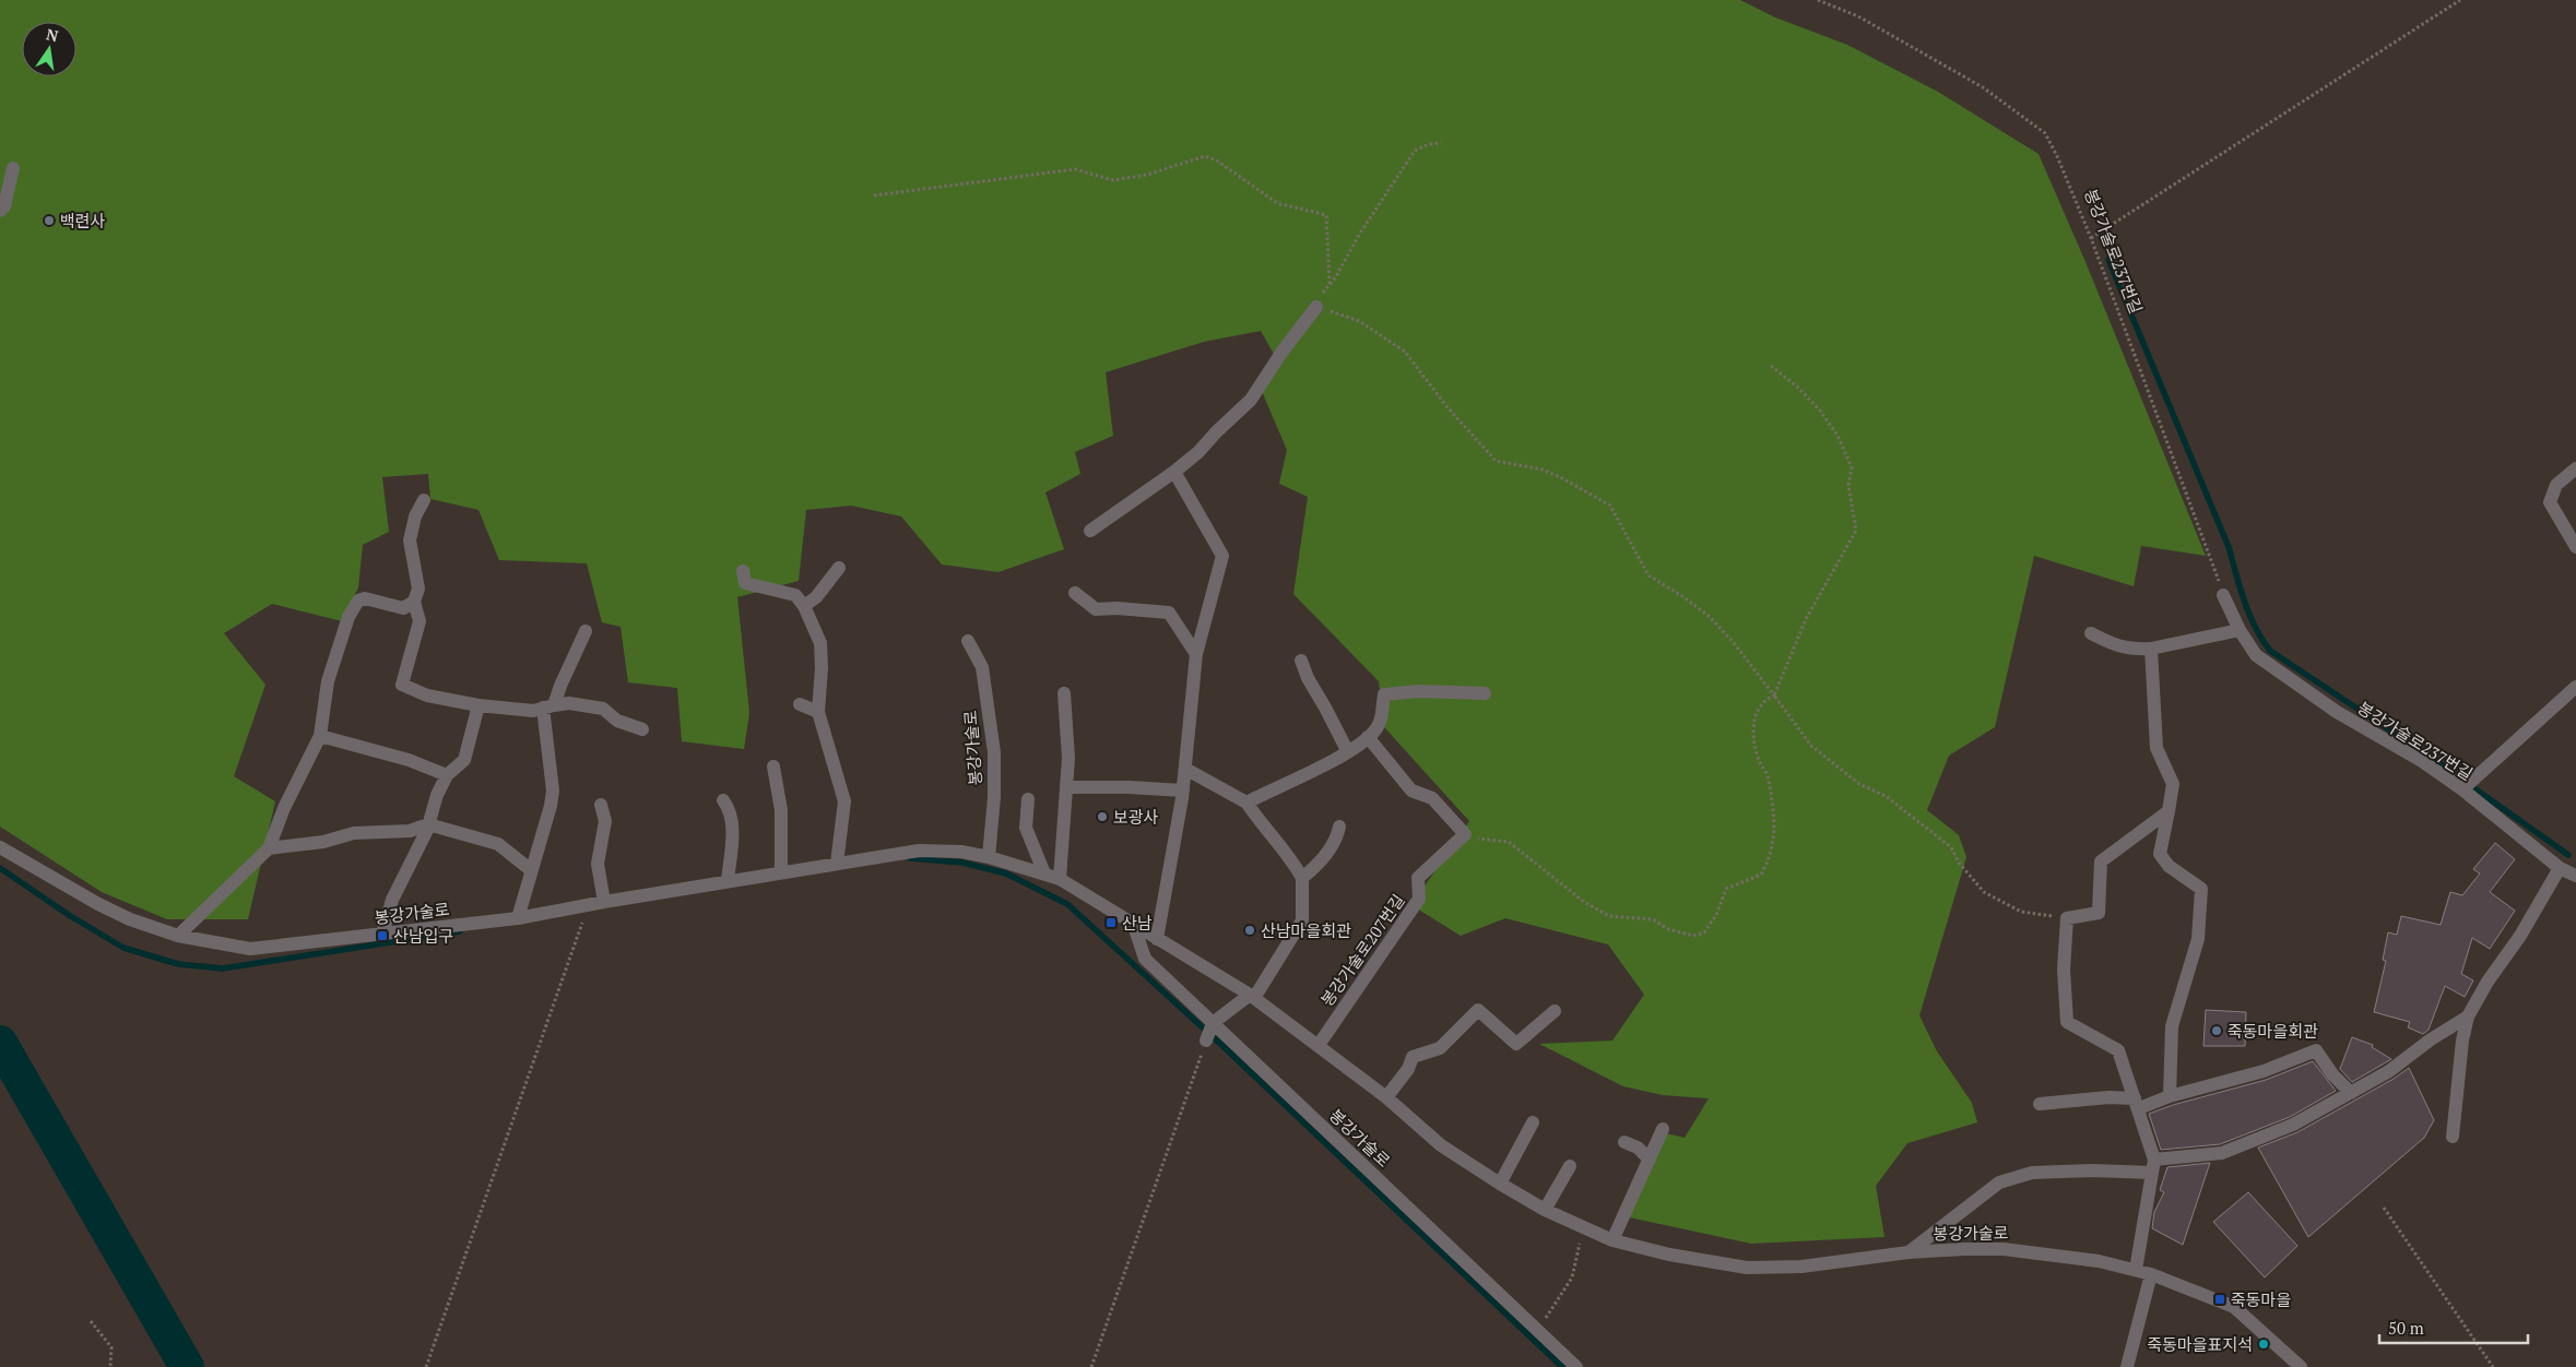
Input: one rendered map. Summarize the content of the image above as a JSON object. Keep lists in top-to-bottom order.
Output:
{
  "streets": {
    "street": ["봉강가술로237번길", "봉강가술로", "봉강가술로207번길"]
  },
  "crossings": [
    ["봉강가술로", "봉강가술로207번길"]
  ],
  "places": {
    "other": [
      "백련사",
      "보광사",
      "산남마을회관",
      "죽동마을회관",
      "죽동마을표지석"
    ],
    "transit": ["산남", "산남입구", "죽동마을"]
  },
  "scale_bar": "50 m",
  "north": "top"
}
